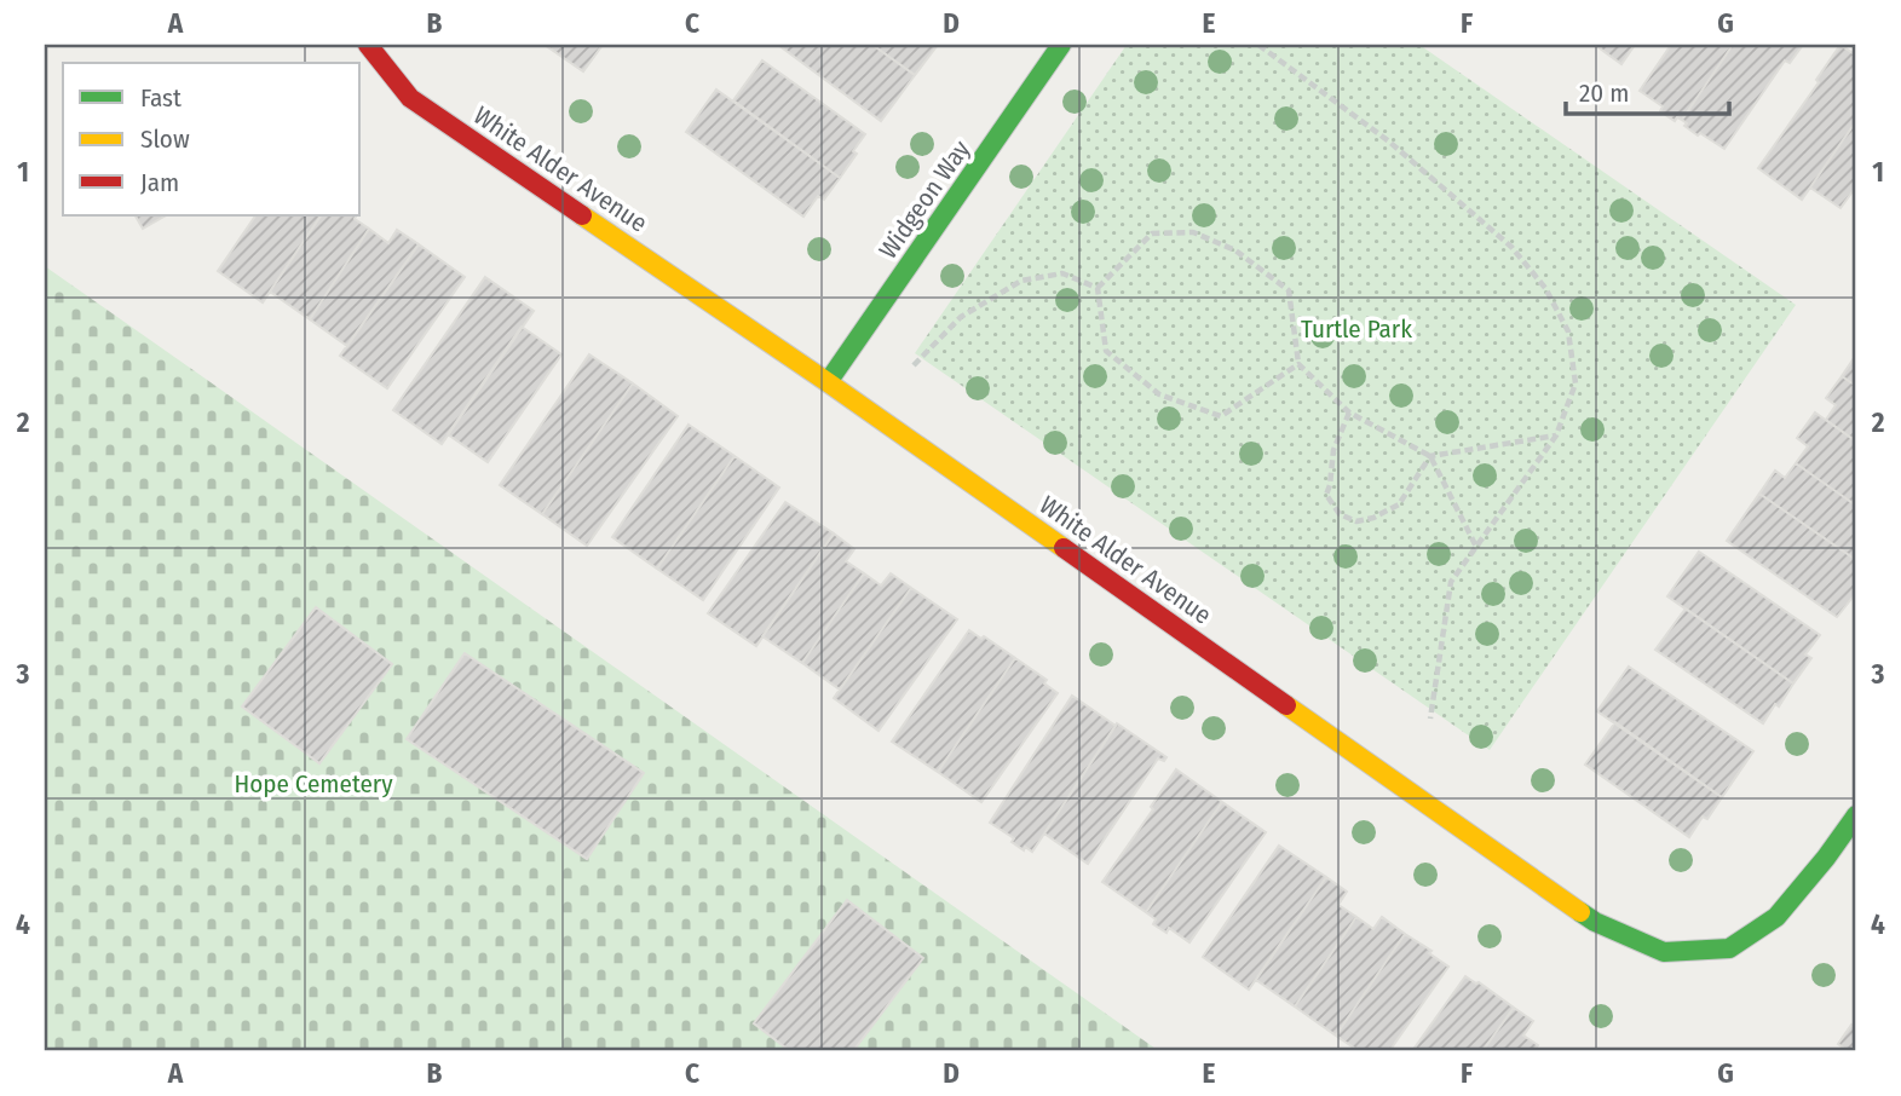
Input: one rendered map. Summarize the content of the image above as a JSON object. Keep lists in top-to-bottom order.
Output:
{
  "streets": {
    "street": ["White Alder Avenue", "Widgeon Way"]
  },
  "crossings": [
    ["White Alder Avenue", "Widgeon Way"]
  ],
  "parks": ["Turtle Park", "Hope Cemetery"],
  "legend": ["Fast", "Slow", "Jam"],
  "scale_bar": "20 m",
  "grid": {
    "columns": [
      "A",
      "B",
      "C",
      "D",
      "E",
      "F",
      "G"
    ],
    "rows": [
      "1",
      "2",
      "3",
      "4"
    ]
  }
}
